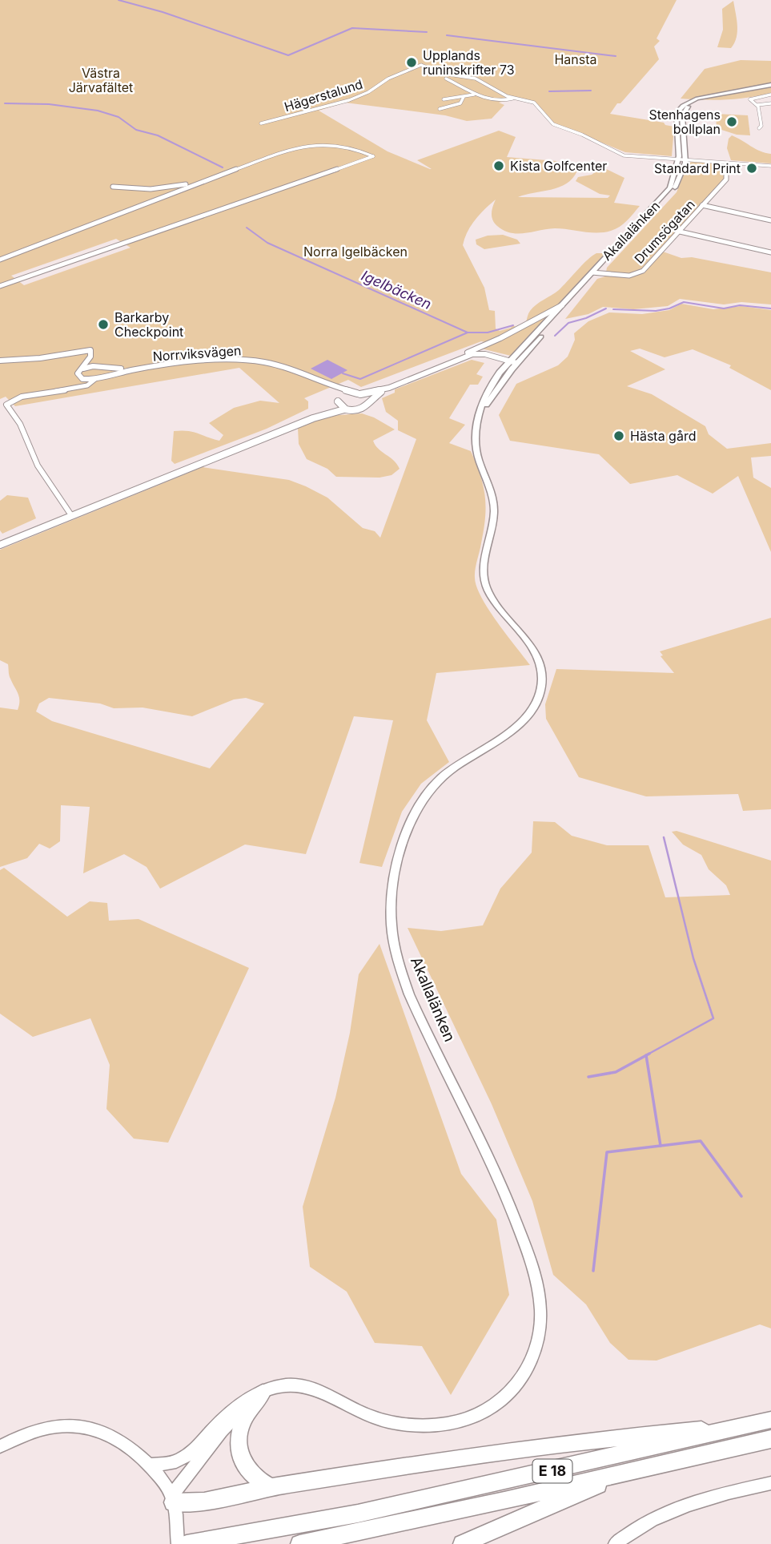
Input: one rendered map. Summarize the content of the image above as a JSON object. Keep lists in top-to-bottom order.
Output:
{
  "streets": {
    "highway": ["E 18"],
    "main road": ["Akallalänken"],
    "street": ["Hägerstalund", "Drumsögatan", "Norrviksvägen"]
  },
  "crossings": [
    ["Hägerstalund", "Akallalänken"],
    ["Hägerstalund", "Drumsögatan"],
    ["Akallalänken", "Drumsögatan"]
  ],
  "water": ["Igelbäcken"],
  "parks": ["Hansta", "Västra Järvafältet", "Norra Igelbäcken"],
  "places": [
    "Upplands runinskrifter 73",
    "Stenhagens bollplan",
    "Kista Golfcenter",
    "Standard Print",
    "Barkarby Checkpoint",
    "Hästa gård"
  ]
}
